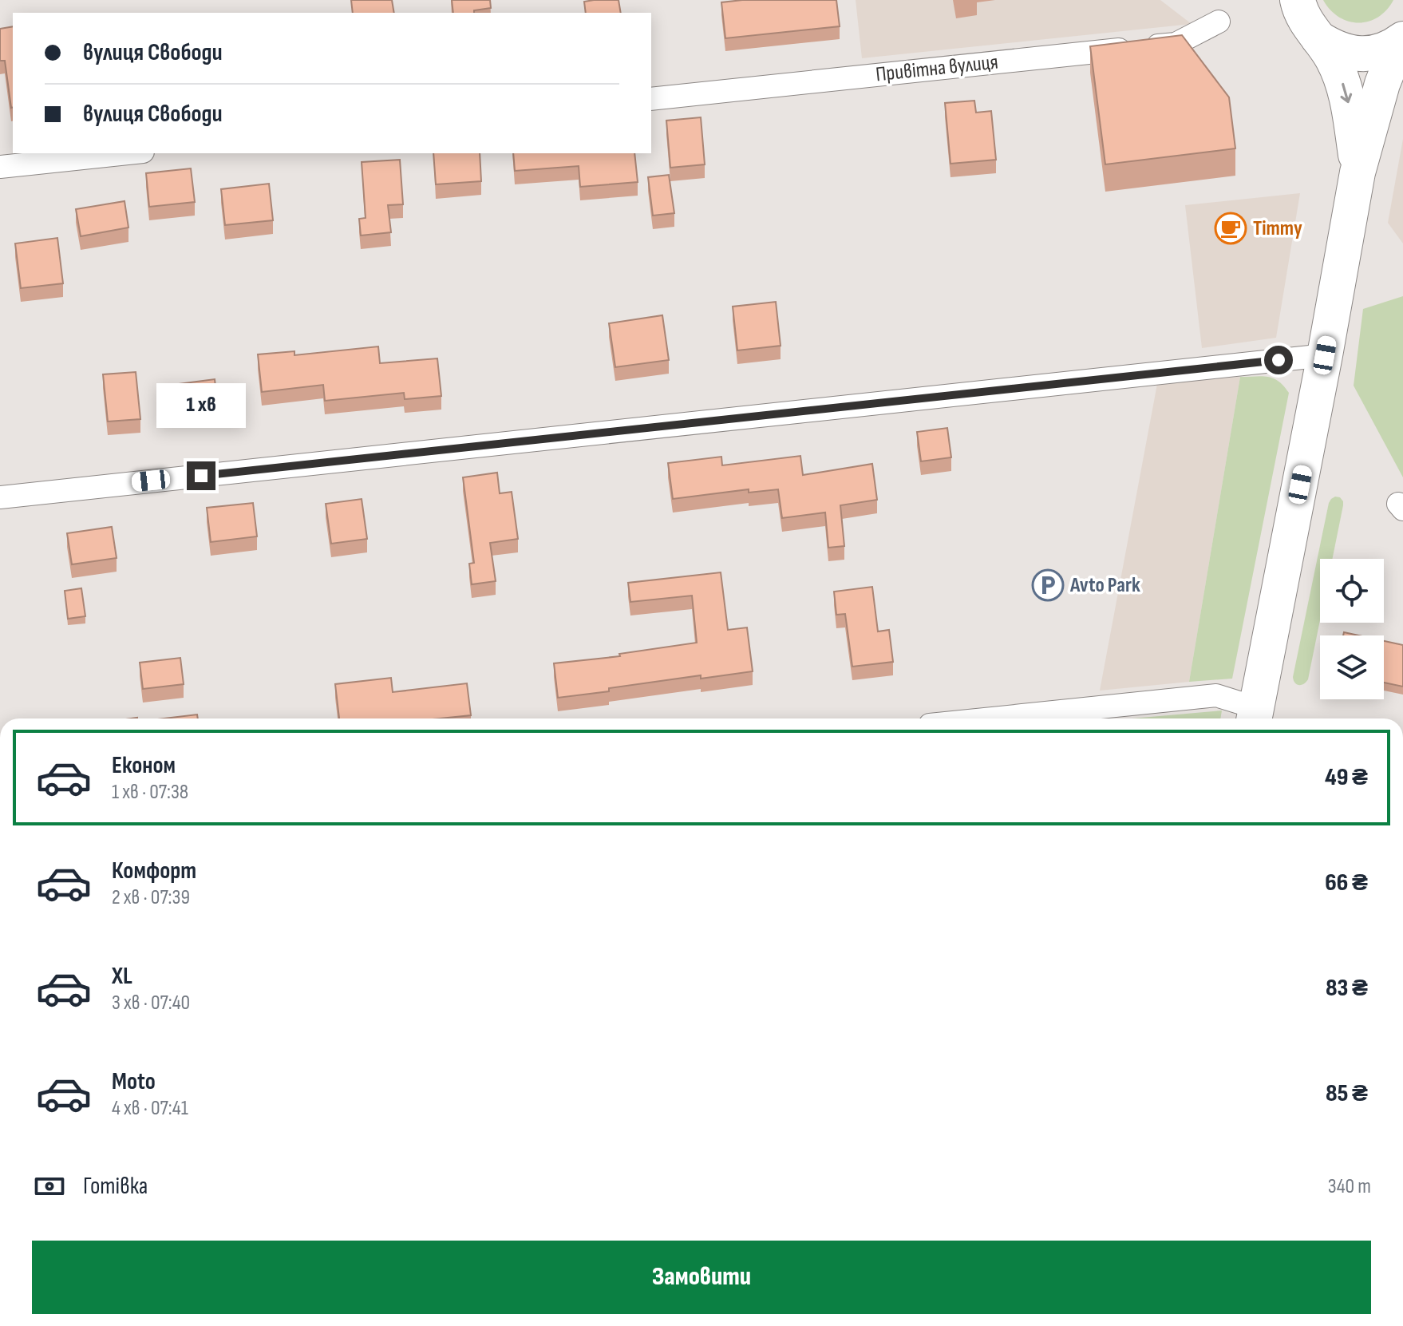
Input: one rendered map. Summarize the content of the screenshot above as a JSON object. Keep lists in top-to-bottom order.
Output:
{
  "streets": {
    "street": ["Привітна вулиця"]
  },
  "places": {
    "cafe": ["Timmy"],
    "parking": ["Avto Park"]
  },
  "page": {
    "banner": ["вулиця Свободи", "вулиця Свободи"],
    "bubble": "1 хв",
    "list": [
      {
        "name": "Економ",
        "note": "1 хв · 07:38",
        "value": "49 ₴"
      },
      {
        "name": "Комфорт",
        "note": "2 хв · 07:39",
        "value": "66 ₴"
      },
      {
        "name": "XL",
        "note": "3 хв · 07:40",
        "value": "83 ₴"
      },
      {
        "name": "Moto",
        "note": "4 хв · 07:41",
        "value": "85 ₴"
      }
    ],
    "pay": ["Готівка", "340 m"],
    "buttons": "Замовити"
  }
}
